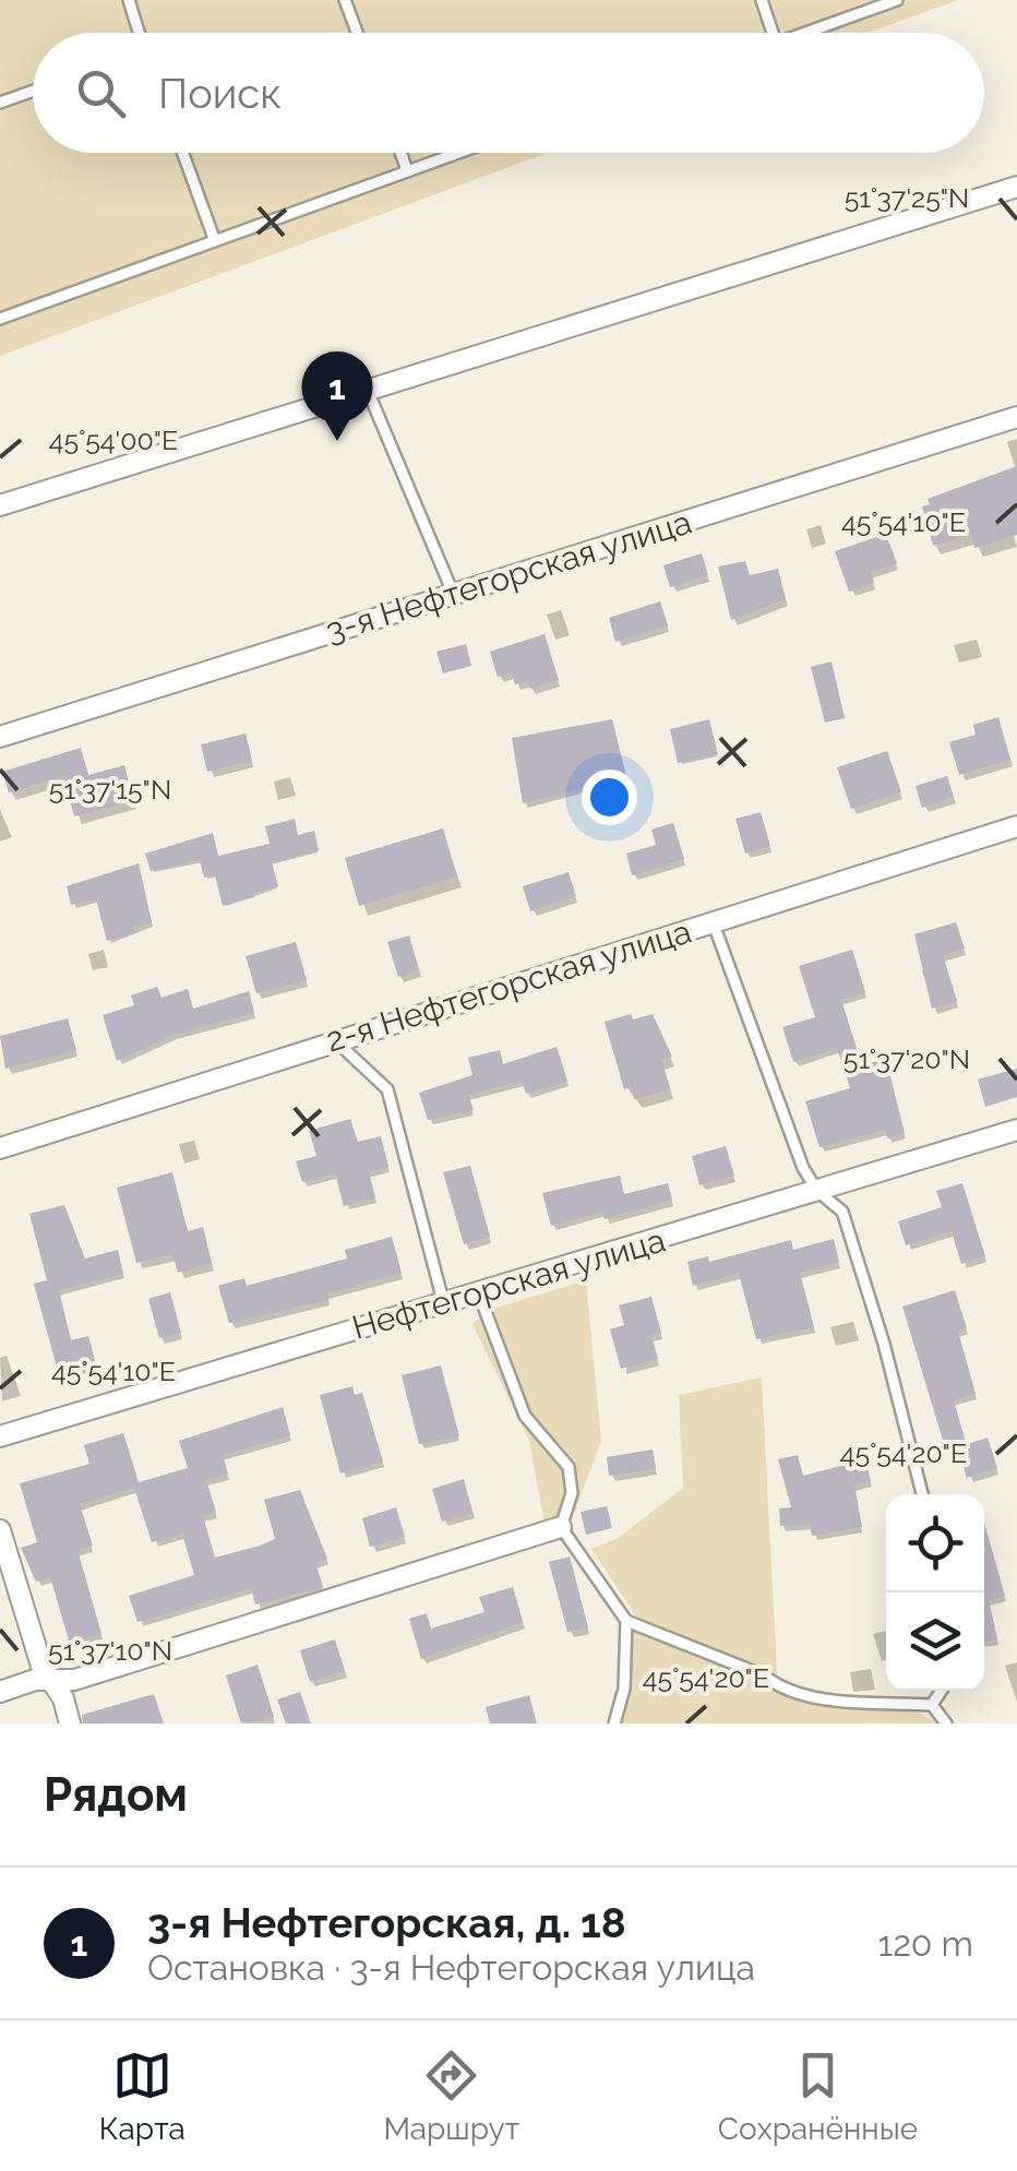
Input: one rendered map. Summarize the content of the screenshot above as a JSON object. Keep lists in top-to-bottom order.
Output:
{
  "streets": {
    "street": ["3-я Нефтегорская улица", "2-я Нефтегорская улица", "Нефтегорская улица"]
  },
  "page": {
    "search": "Поиск",
    "pins": "1",
    "heading": "Рядом",
    "list": [
      {
        "mark": "1",
        "name": "3-я Нефтегорская, д. 18",
        "note": "Остановка · 3-я Нефтегорская улица",
        "value": "120 m"
      }
    ],
    "nav": ["Карта", "Маршрут", "Сохранённые"]
  },
  "coordinates": [
    "51°37'25\"N",
    "45°54'00\"E",
    "45°54'10\"E",
    "51°37'15\"N",
    "51°37'20\"N",
    "45°54'20\"E",
    "51°37'10\"N"
  ]
}
